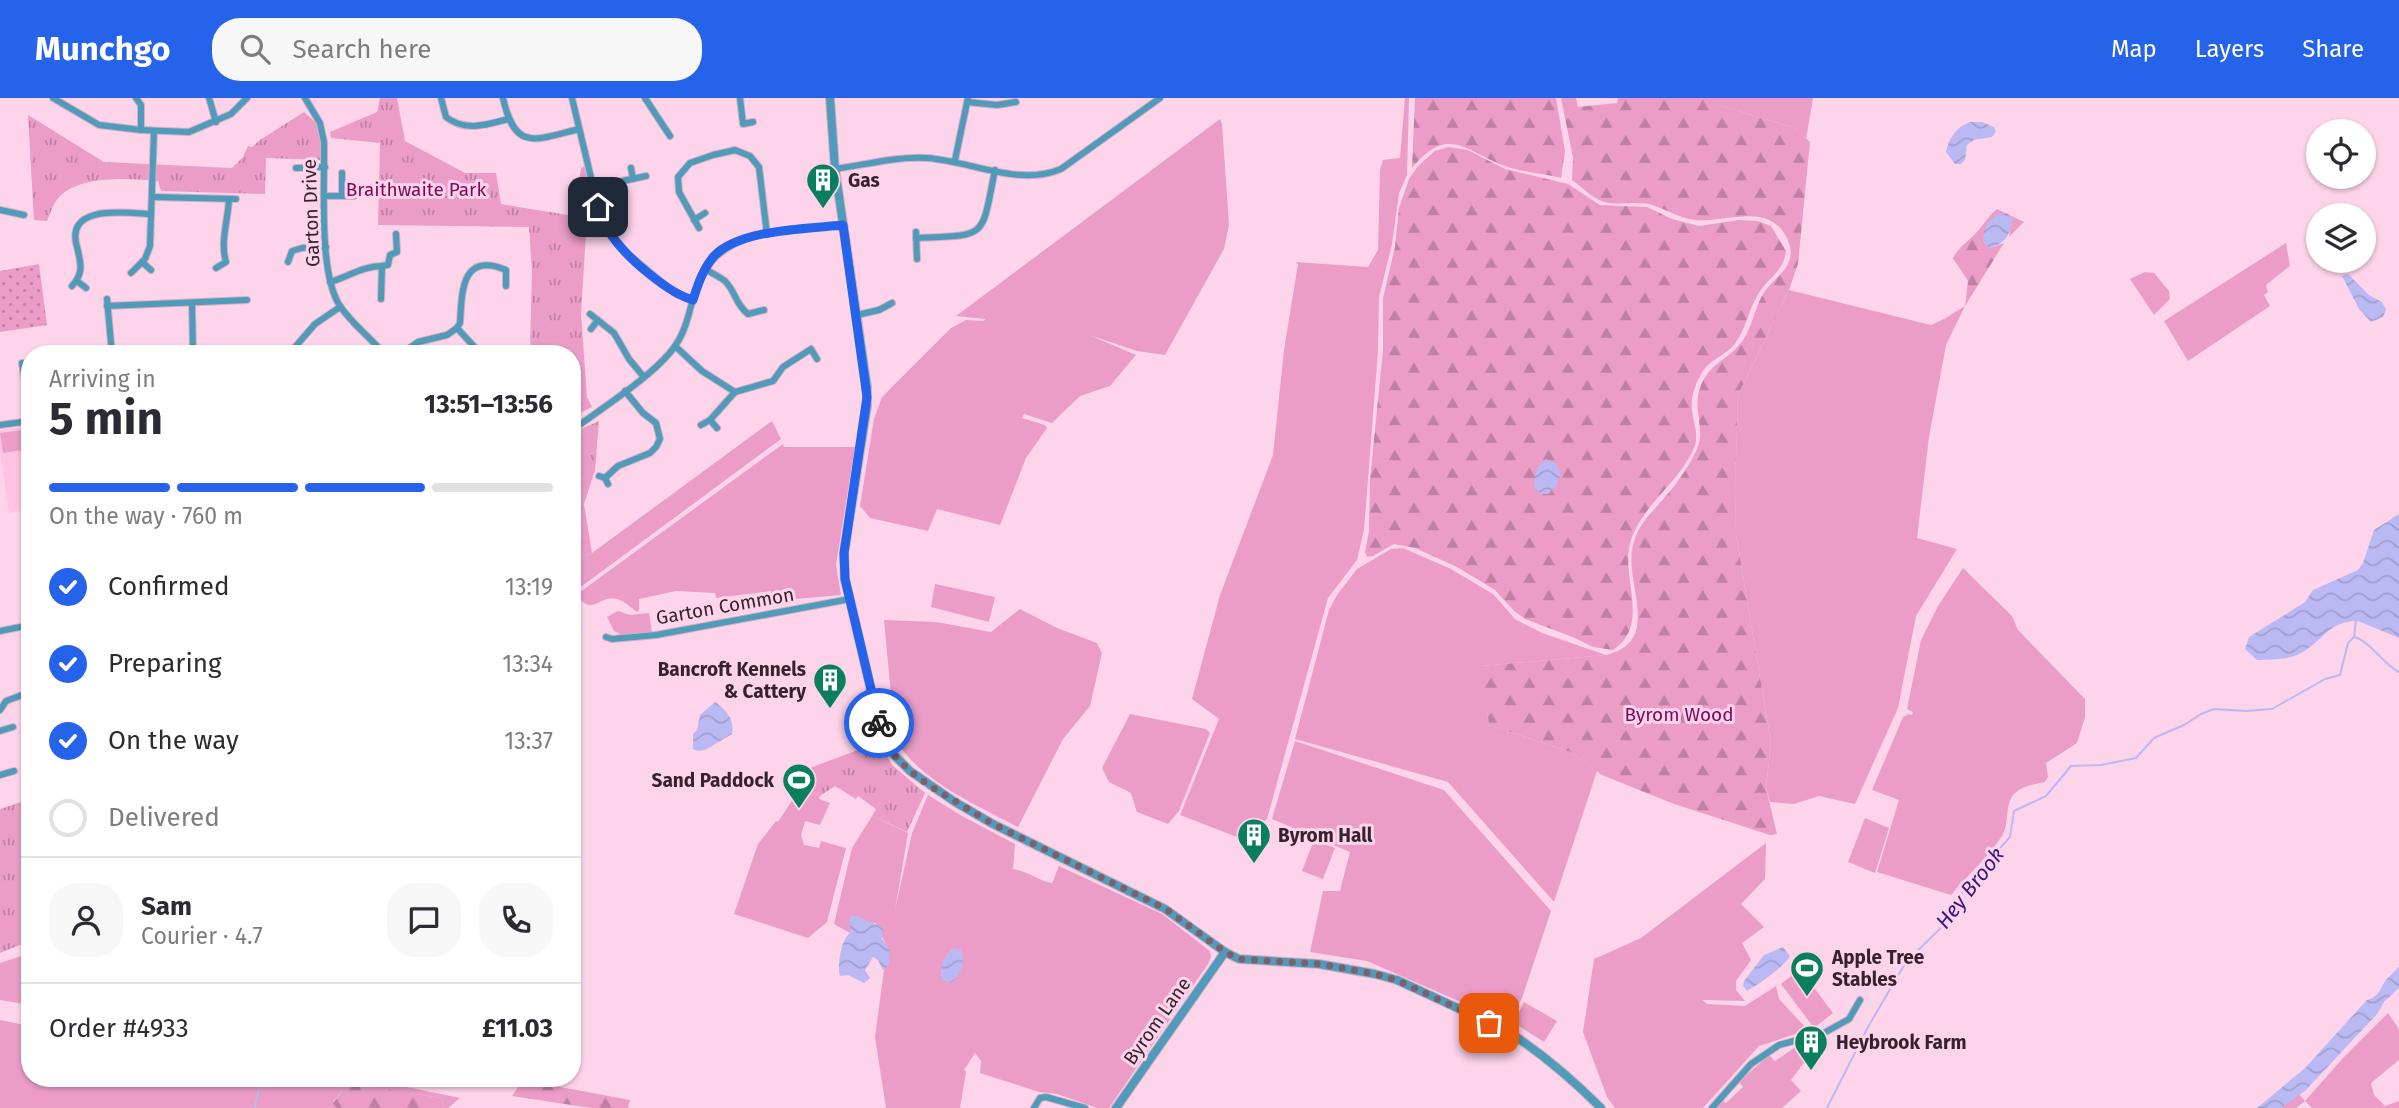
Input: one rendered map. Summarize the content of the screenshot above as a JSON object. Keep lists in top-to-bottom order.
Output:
{
  "streets": {
    "street": ["Garton Drive", "Garton Common", "Byrom Lane"]
  },
  "water": ["Hey Brook"],
  "parks": ["Braithwaite Park", "Byrom Wood"],
  "places": {
    "building": [
      "Gas",
      "Bancroft Kennels & Cattery",
      "Byrom Hall",
      "Heybrook Farm"
    ],
    "sports": ["Sand Paddock", "Apple Tree Stables"]
  },
  "page": {
    "header": "Munchgo",
    "search": "Search here",
    "nav": ["Map", "Layers", "Share"],
    "heading": ["5 min", "Arriving in", "13:51–13:56"],
    "panel": [
      "Sam",
      "Courier · 4.7",
      "Order #4933",
      "£11.03"
    ],
    "bar": "On the way · 760 m",
    "list": [
      ["Confirmed", "13:19"],
      ["Preparing", "13:34"],
      ["On the way", "13:37"],
      "Delivered"
    ]
  }
}
